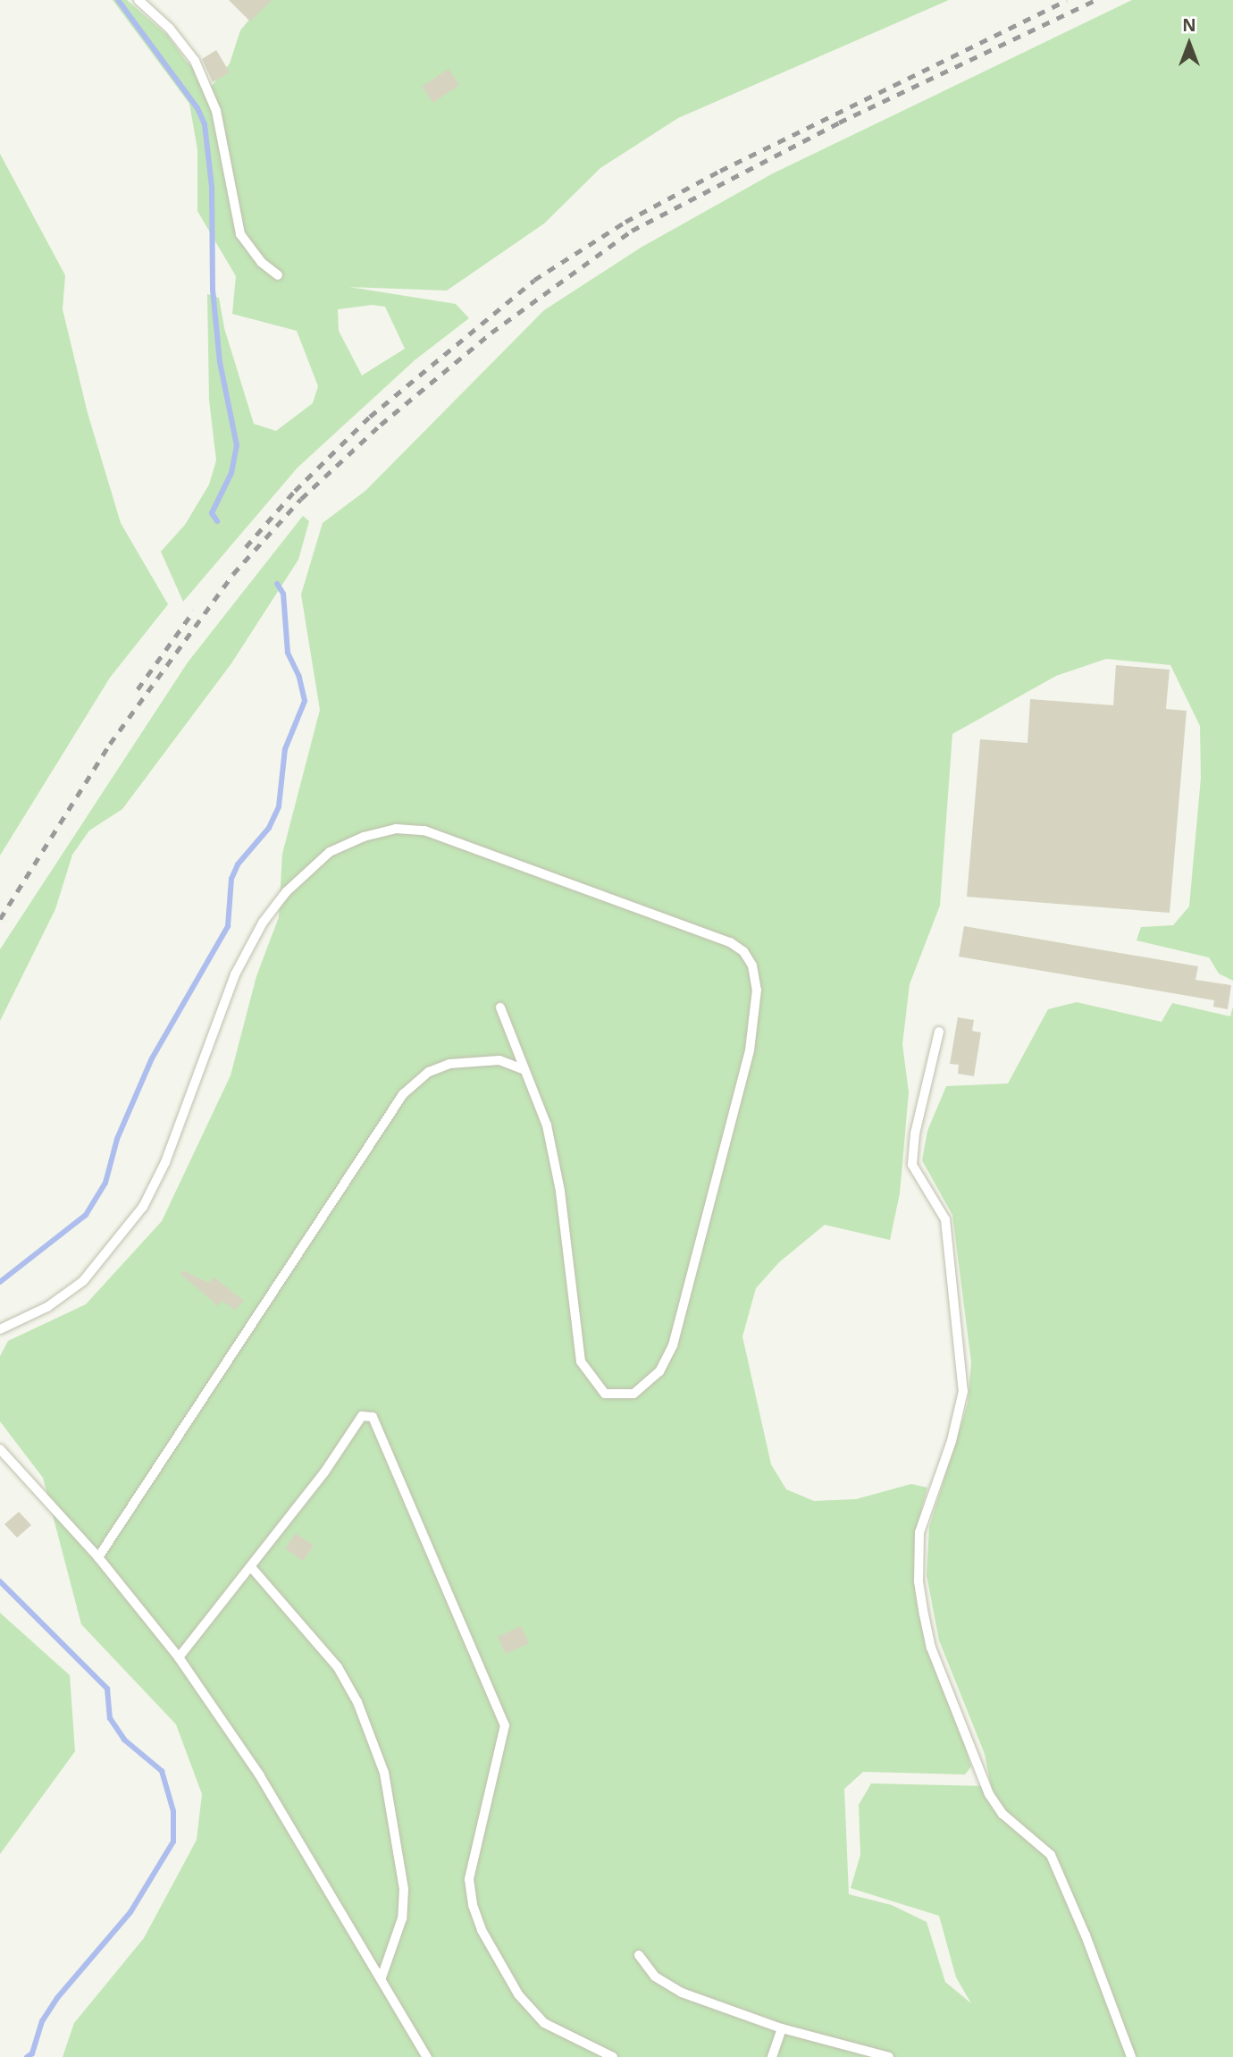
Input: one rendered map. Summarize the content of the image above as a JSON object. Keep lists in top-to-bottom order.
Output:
{
  "north": "top"
}
